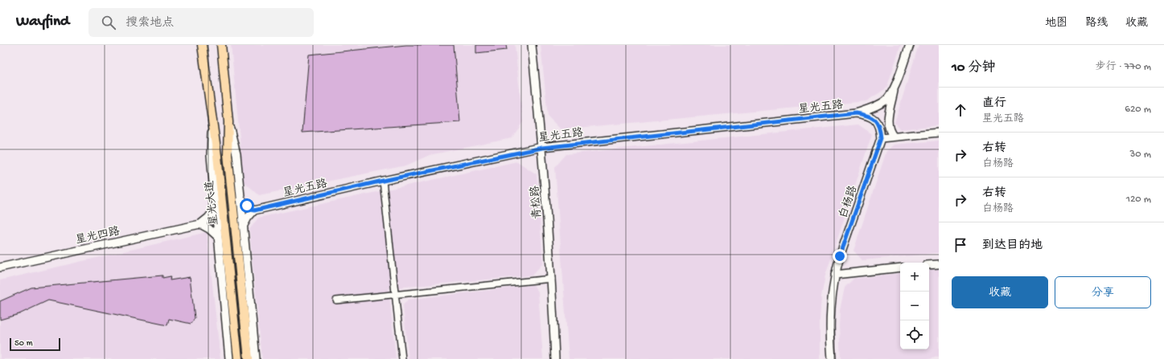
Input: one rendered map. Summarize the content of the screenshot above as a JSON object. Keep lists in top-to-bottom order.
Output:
{
  "streets": {
    "main road": ["星光大道"],
    "street": [
      "星光五路",
      "白杨路",
      "青松路",
      "星光四路"
    ]
  },
  "crossings": [
    ["星光五路", "青松路"]
  ],
  "scale_bar": "50 m",
  "page": {
    "header": "Wayfind",
    "search": "搜索地点",
    "nav": ["地图", "路线", "收藏"],
    "heading": ["10 分钟", "步行 · 770 m"],
    "list": [
      ["直行", "星光五路", "620 m"],
      ["右转", "白杨路", "30 m"],
      ["右转", "白杨路", "120 m"],
      "到达目的地"
    ],
    "map_buttons": ["+", "−"],
    "buttons": ["收藏", "分享"],
    "scale": "50 m"
  }
}
